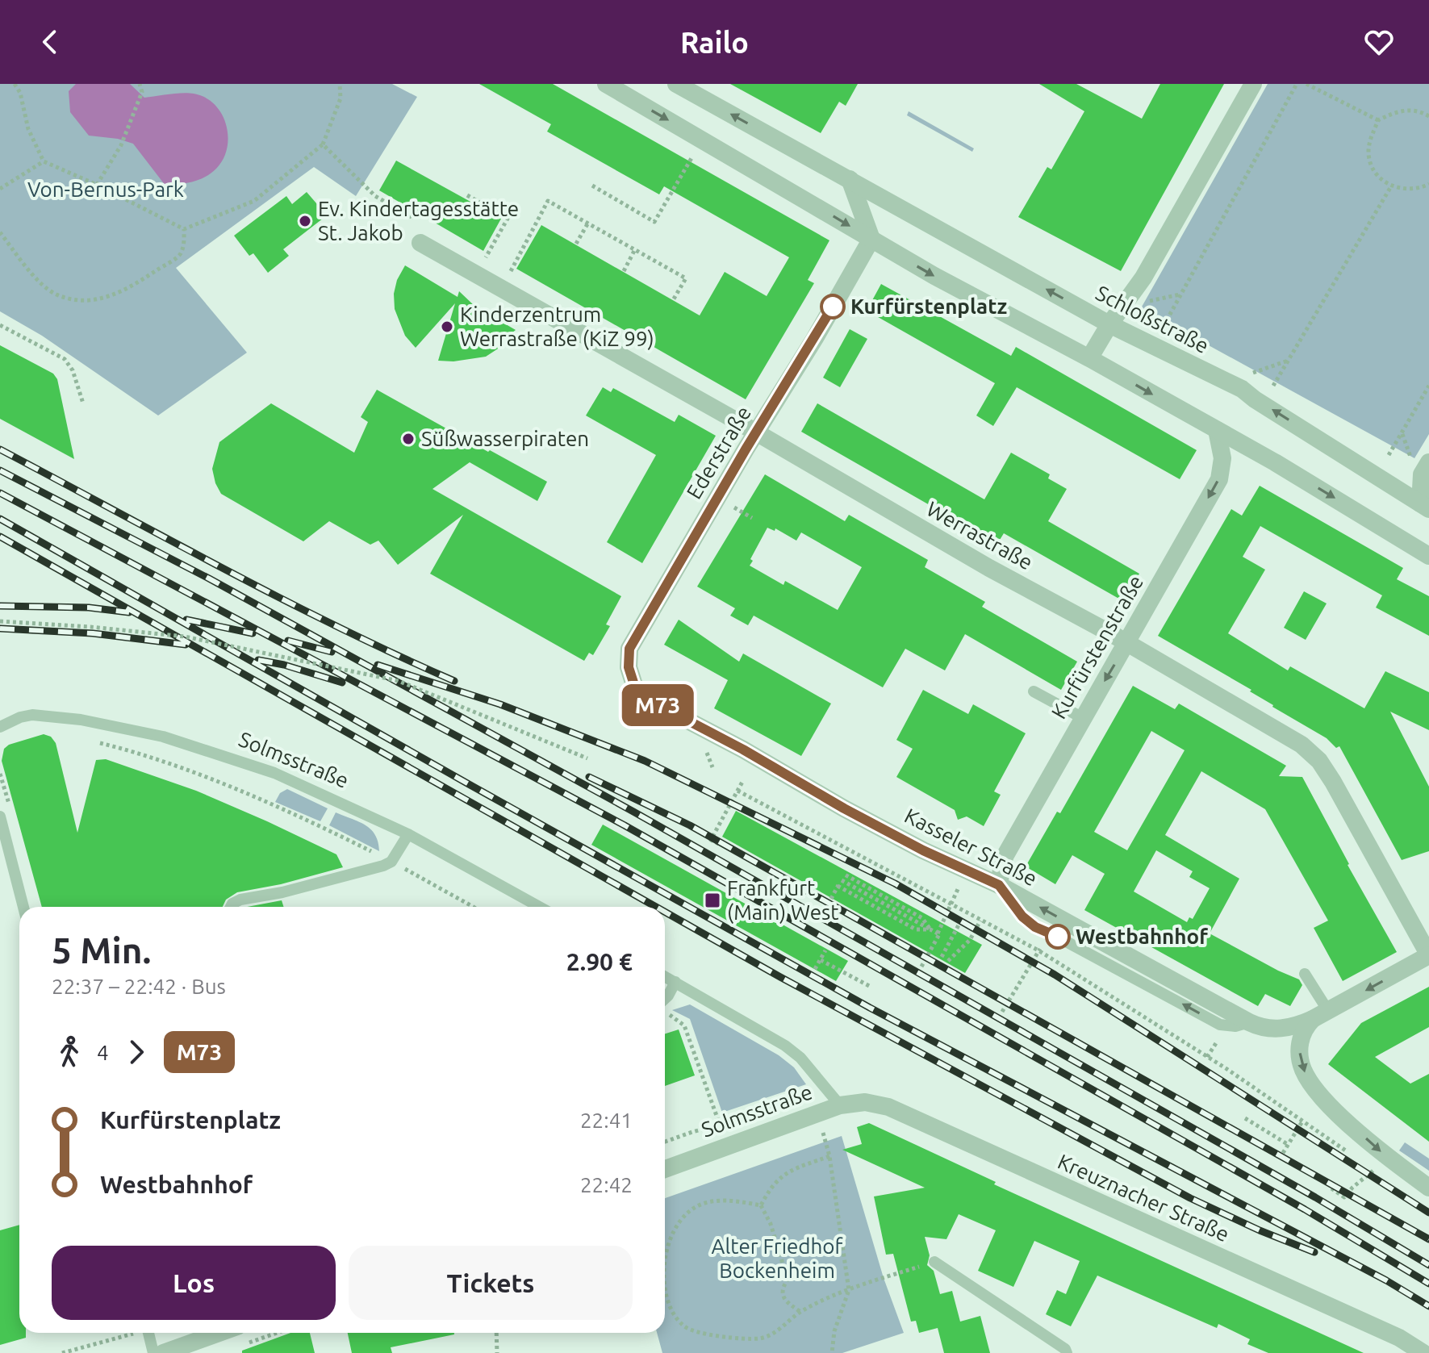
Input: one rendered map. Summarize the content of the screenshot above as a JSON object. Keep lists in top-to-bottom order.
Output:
{
  "streets": {
    "street": [
      "Schloßstraße",
      "Ederstraße",
      "Werrastraße",
      "Kurfürstenstraße",
      "Solmsstraße",
      "Kasseler Straße",
      "Kreuznacher Straße"
    ]
  },
  "crossings": [
    ["Ederstraße", "Werrastraße"],
    ["Ederstraße", "Kasseler Straße"],
    ["Werrastraße", "Kurfürstenstraße"],
    ["Werrastraße", "Kasseler Straße"],
    ["Kurfürstenstraße", "Kasseler Straße"],
    ["Solmsstraße", "Kreuznacher Straße"]
  ],
  "one_way": ["Kurfürstenstraße", "Kasseler Straße"],
  "parks": ["Von-Bernus-Park", "Alter Friedhof Bockenheim"],
  "places": {
    "other": [
      "Ev. Kindertagesstätte St. Jakob",
      "Kurfürstenplatz",
      "Kinderzentrum Werrastraße (KiZ 99)",
      "Süßwasserpiraten",
      "Westbahnhof"
    ],
    "transit": ["Frankfurt (Main) West"]
  },
  "lines": ["bus line M73"],
  "page": {
    "header": "Railo",
    "on_map": "M73",
    "heading": ["5 Min.", "22:37 – 22:42 · Bus", "2.90 €"],
    "legs": ["4", "M73"],
    "list": [
      {
        "name": "Kurfürstenplatz",
        "value": "22:41"
      },
      {
        "name": "Westbahnhof",
        "value": "22:42"
      }
    ],
    "buttons": ["Los", "Tickets"]
  }
}
